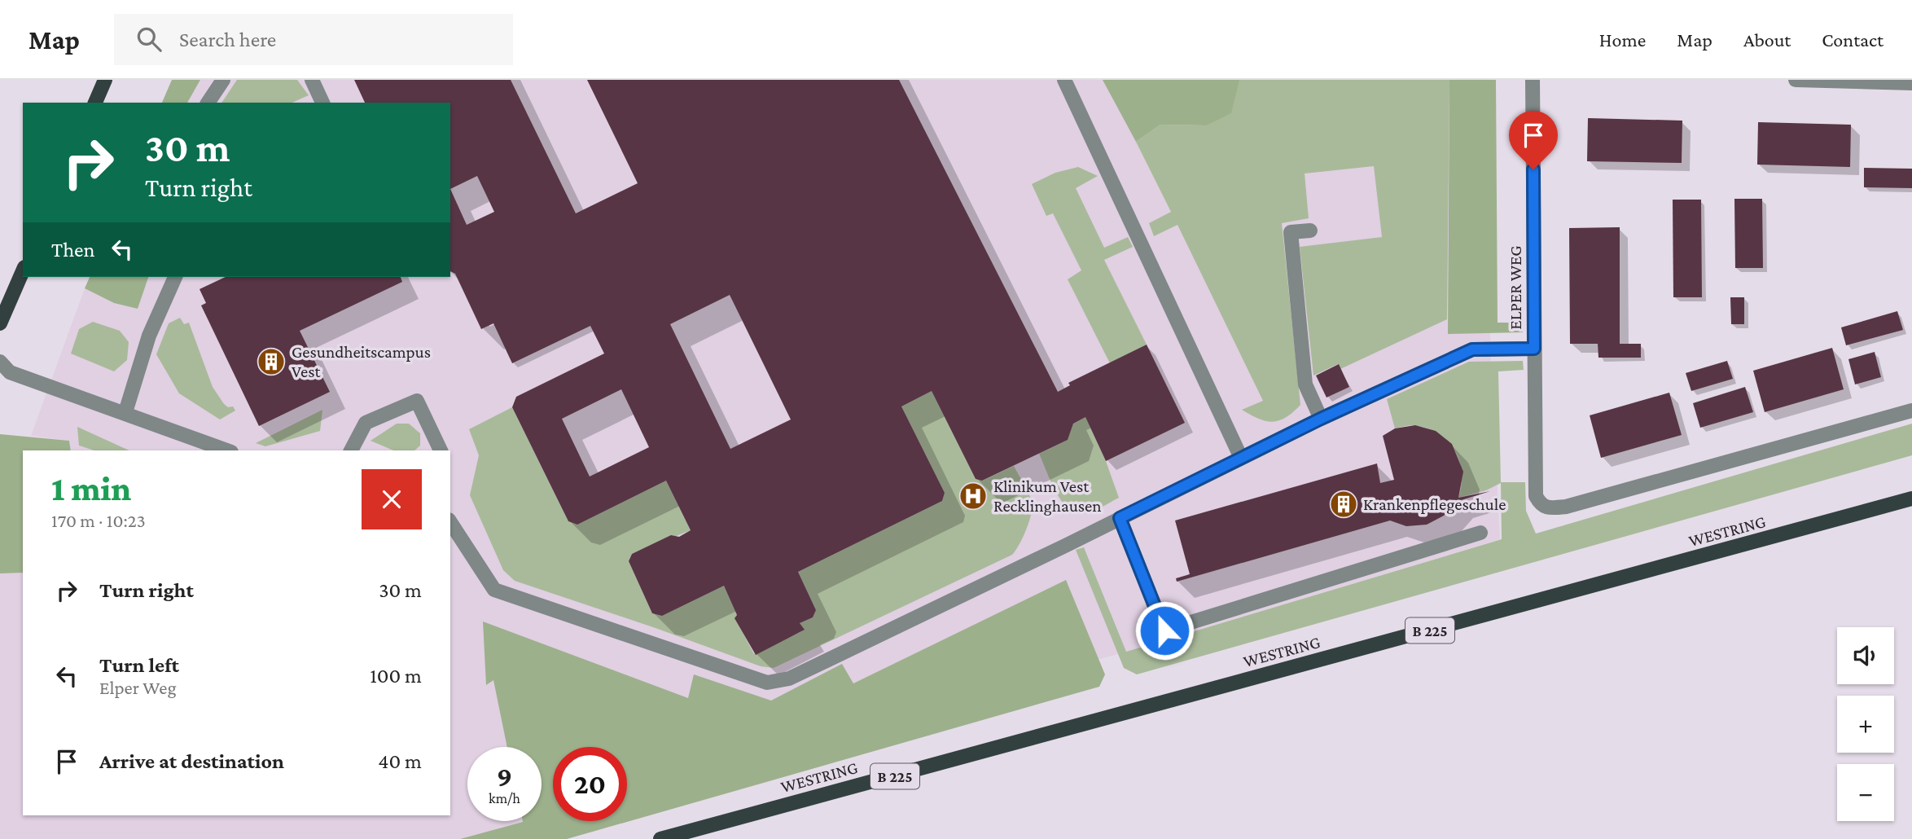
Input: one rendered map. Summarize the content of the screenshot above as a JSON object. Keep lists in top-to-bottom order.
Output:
{
  "streets": {
    "main road": ["WESTRING", "B 225"],
    "street": ["ELPER WEG"]
  },
  "places": {
    "building": ["Gesundheitscampus Vest", "Krankenpflegeschule"],
    "hospital": ["Klinikum Vest Recklinghausen"]
  },
  "page": {
    "header": "Map",
    "search": "Search here",
    "nav": [
      "Home",
      "Map",
      "About",
      "Contact"
    ],
    "turn": ["30 m", "Turn right"],
    "then": "Then",
    "heading": ["1 min", "170 m · 10:23"],
    "list": [
      {
        "name": "Turn right",
        "value": "30 m"
      },
      {
        "name": "Turn left",
        "note": "Elper Weg",
        "value": "100 m"
      },
      {
        "name": "Arrive at destination",
        "value": "40 m"
      }
    ],
    "map_buttons": ["+", "−"],
    "speed": "9 km/h",
    "limit": "20"
  }
}
